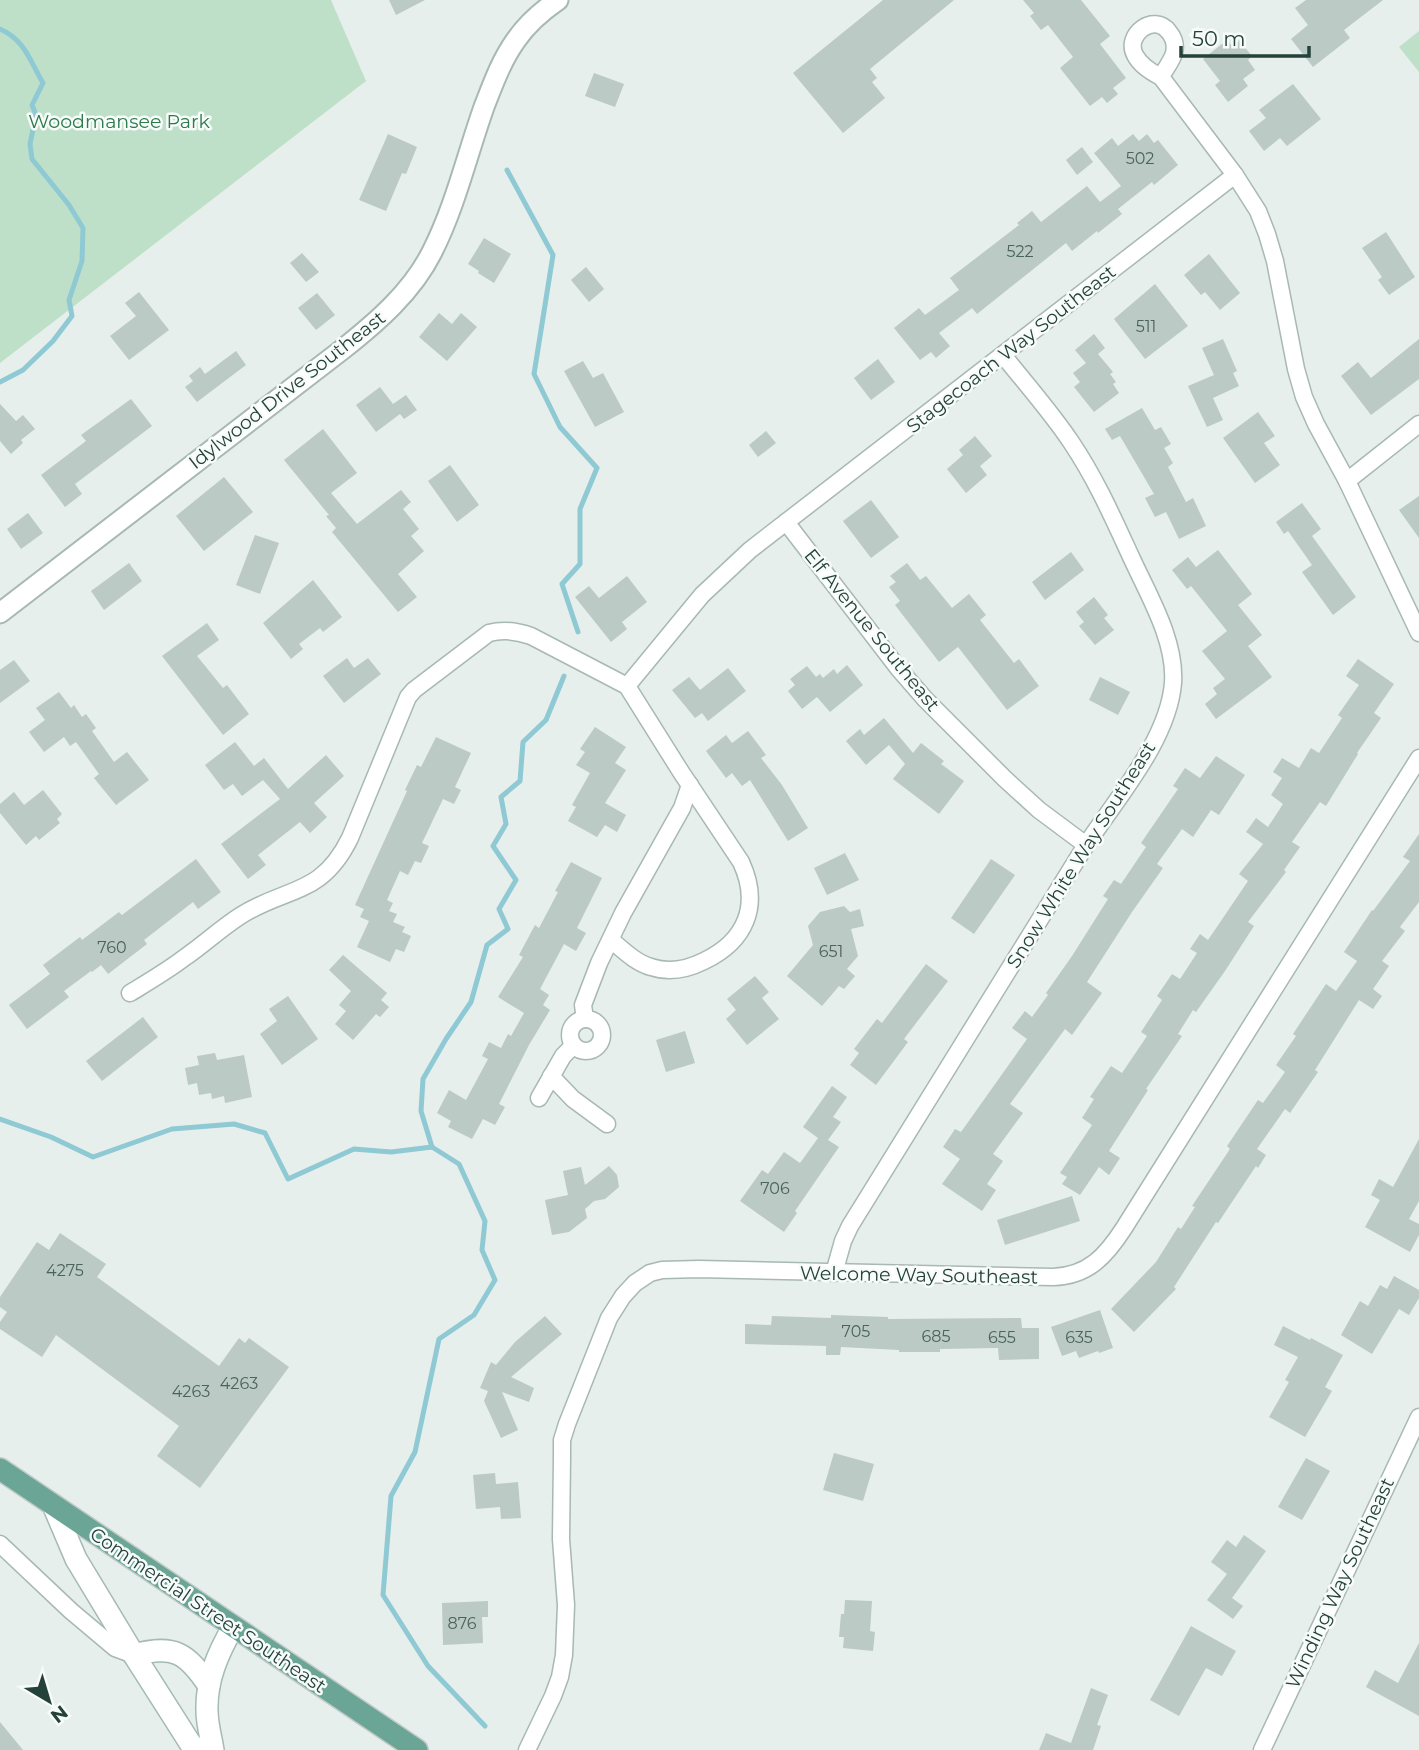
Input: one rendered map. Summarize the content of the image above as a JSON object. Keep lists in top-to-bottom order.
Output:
{
  "streets": {
    "main road": ["Commercial Street Southeast"],
    "street": [
      "Stagecoach Way Southeast",
      "Idylwood Drive Southeast",
      "Elf Avenue Southeast",
      "Snow White Way Southeast",
      "Welcome Way Southeast",
      "Winding Way Southeast"
    ]
  },
  "crossings": [
    ["Stagecoach Way Southeast", "Elf Avenue Southeast"],
    ["Stagecoach Way Southeast", "Snow White Way Southeast"],
    ["Elf Avenue Southeast", "Snow White Way Southeast"],
    ["Snow White Way Southeast", "Welcome Way Southeast"]
  ],
  "parks": ["Woodmansee Park"],
  "house_numbers": [
    "502",
    "522",
    "511",
    "760",
    "651",
    "706",
    "4275",
    "705",
    "685",
    "655",
    "635",
    "4263",
    "4263",
    "876"
  ],
  "scale_bar": "50 m",
  "north": "bottom right"
}
